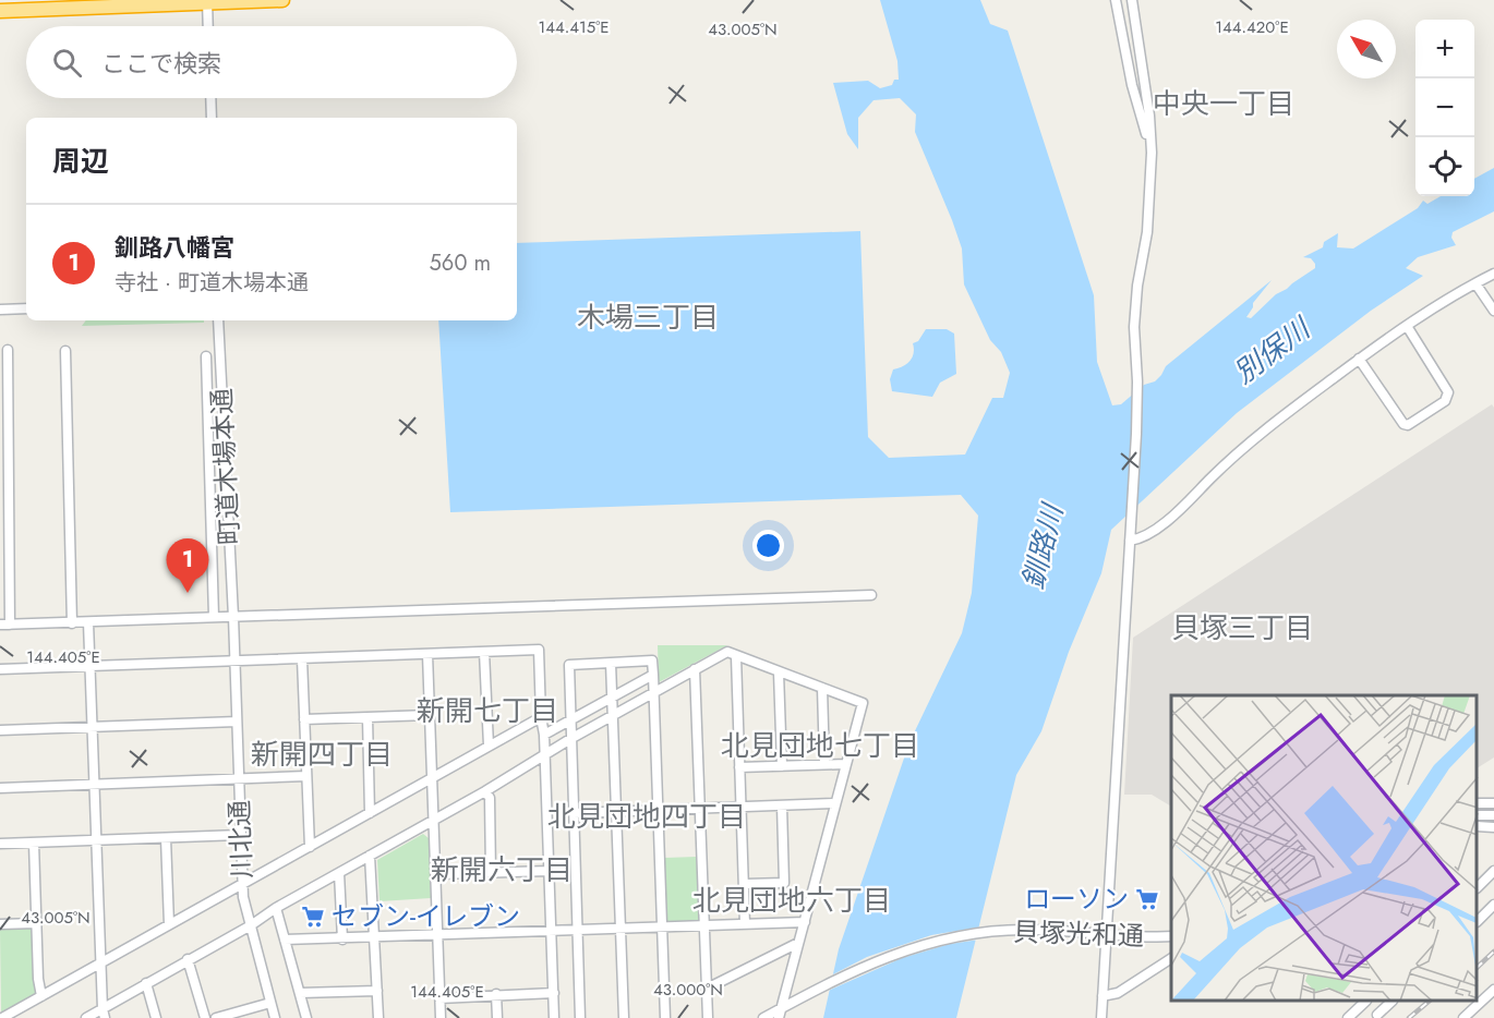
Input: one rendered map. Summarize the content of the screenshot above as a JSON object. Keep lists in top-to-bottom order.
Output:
{
  "streets": {
    "street": ["町道木場本通", "川北通", "貝塚光和通"]
  },
  "crossings": [
    ["町道木場本通", "川北通"]
  ],
  "districts": [
    "中央一丁目",
    "木場三丁目",
    "貝塚三丁目",
    "新開七丁目",
    "北見団地七丁目",
    "新開四丁目",
    "北見団地四丁目",
    "新開六丁目",
    "北見団地六丁目"
  ],
  "water": ["別保川", "釧路川"],
  "places": {
    "supermarket": ["ローソン", "セブン-イレブン"]
  },
  "north": "top left",
  "page": {
    "map_buttons": ["+", "−"],
    "search": "ここで検索",
    "heading": "周辺",
    "list": [
      {
        "mark": "1",
        "name": "釧路八幡宮",
        "note": "寺社 · 町道木場本通",
        "value": "560 m"
      }
    ],
    "pins": "1"
  },
  "coordinates": [
    "144.415°E",
    "144.420°E",
    "43.005°N",
    "144.405°E",
    "43.000°N"
  ]
}
